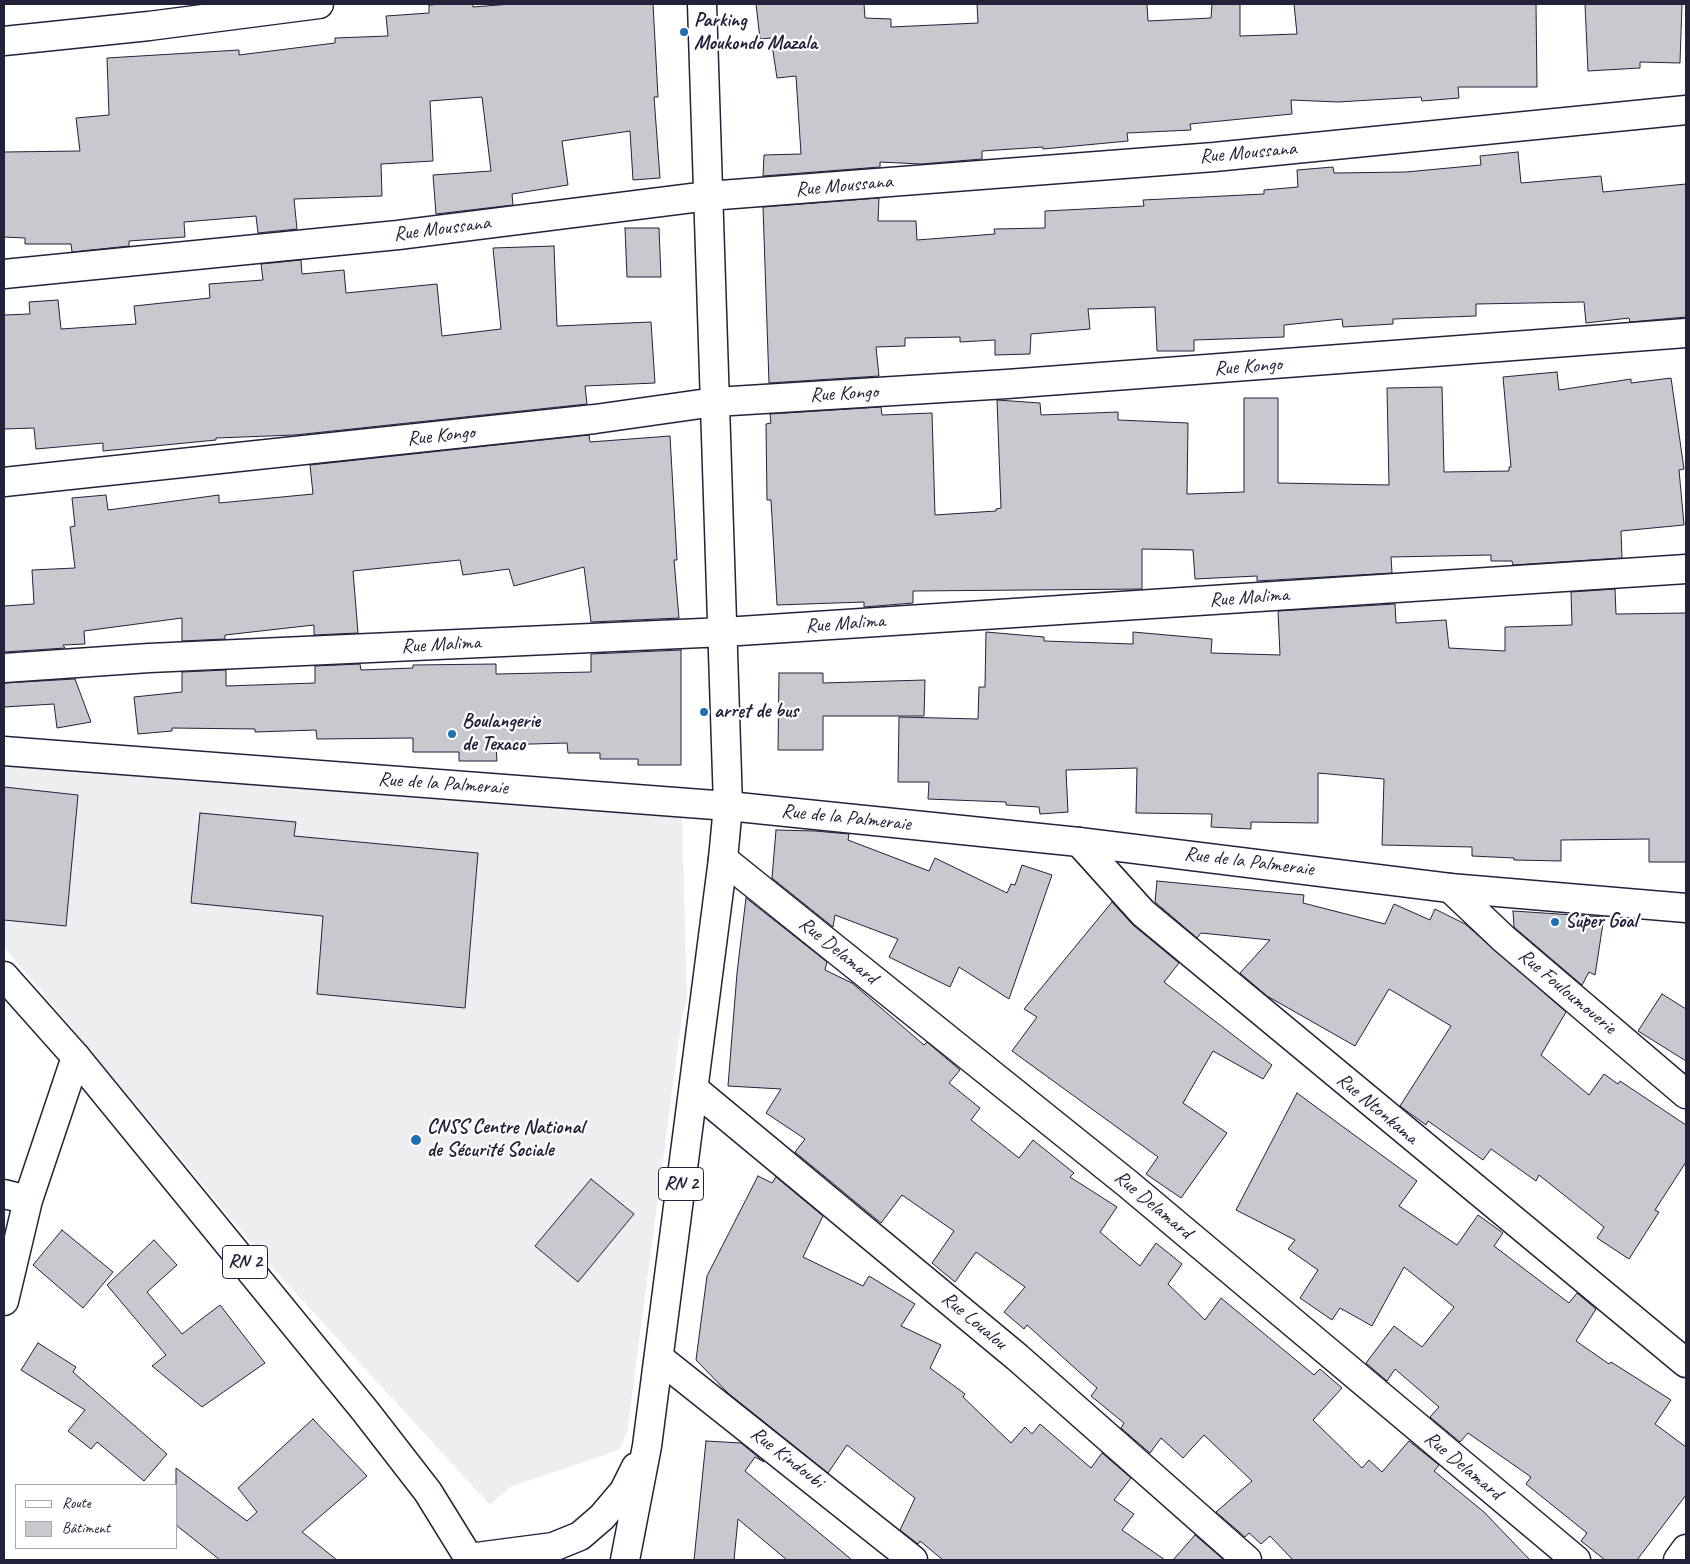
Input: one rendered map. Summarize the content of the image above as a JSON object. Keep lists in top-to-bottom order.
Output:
{
  "streets": {
    "main road": [
      "Rue Moussana",
      "Rue Kongo",
      "Rue Malima",
      "Rue de la Palmeraie",
      "Rue Delamard",
      "Rue Fouloumouerie",
      "Rue Ntonkama",
      "RN 2",
      "Rue Loualou",
      "Rue Kindoubi"
    ]
  },
  "crossings": [
    ["Rue de la Palmeraie", "Rue Fouloumouerie"],
    ["Rue de la Palmeraie", "Rue Ntonkama"],
    ["Rue de la Palmeraie", "RN 2"],
    ["Rue Delamard", "RN 2"],
    ["RN 2", "Rue Loualou"],
    ["RN 2", "Rue Kindoubi"]
  ],
  "places": [
    "Parking Moukondo Mazala",
    "arret de bus",
    "Boulangerie de Texaco",
    "Super Goal",
    "CNSS Centre National de Sécurité Sociale"
  ],
  "legend": ["Route", "Bâtiment"]
}
